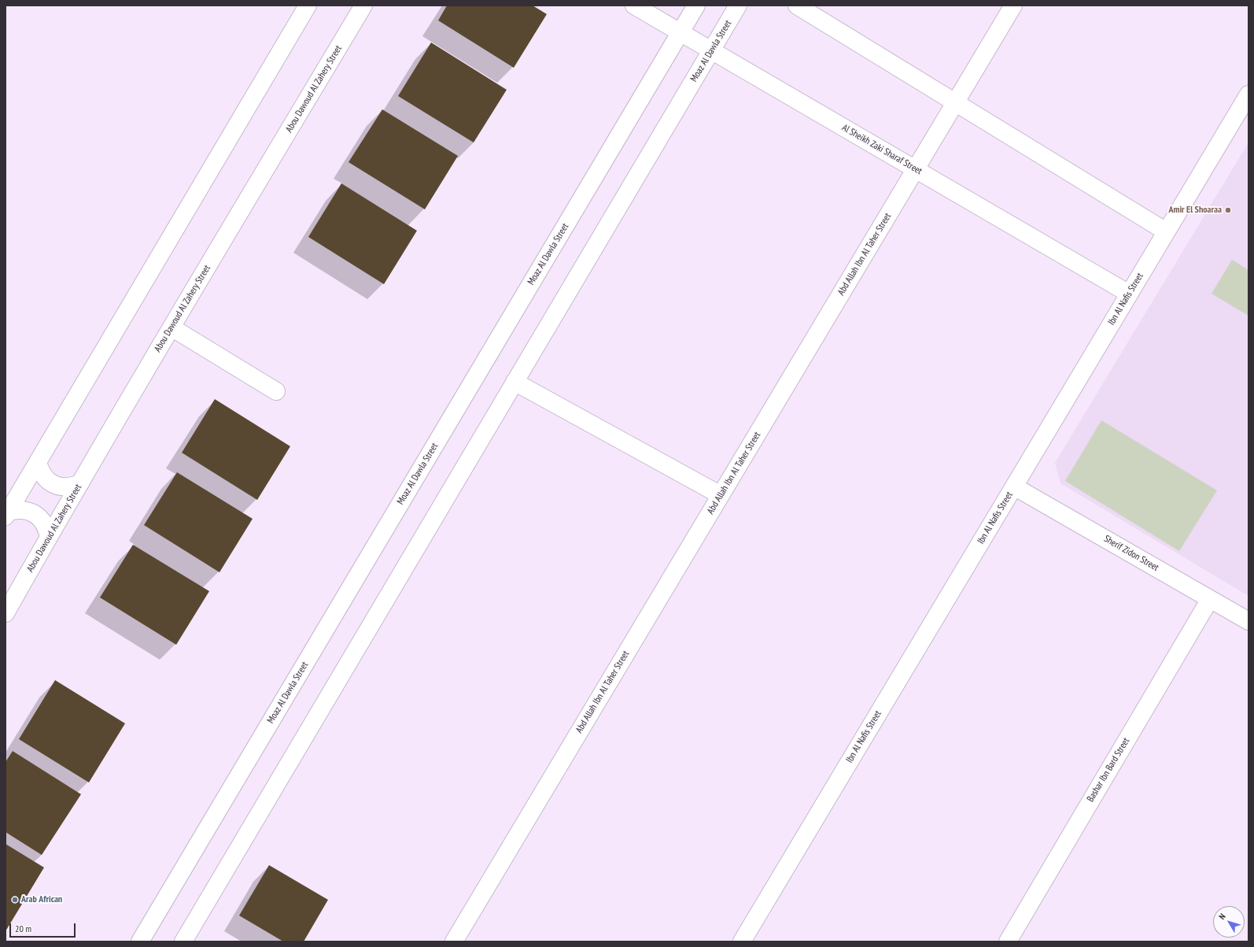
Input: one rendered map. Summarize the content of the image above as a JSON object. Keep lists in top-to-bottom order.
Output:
{
  "streets": {
    "street": [
      "Moaz Al Dawla Street",
      "Abou Dawoud Al Zahery Street",
      "Al Sheikh Zaki Sharaf Street",
      "Abd Allah Ibn Al Taher Street",
      "Ibn Al Nafis Street",
      "Sherif Zidon Street",
      "Bashar Ibn Bard Street"
    ]
  },
  "crossings": [
    ["Moaz Al Dawla Street", "Al Sheikh Zaki Sharaf Street"],
    ["Al Sheikh Zaki Sharaf Street", "Abd Allah Ibn Al Taher Street"],
    ["Al Sheikh Zaki Sharaf Street", "Ibn Al Nafis Street"],
    ["Ibn Al Nafis Street", "Sherif Zidon Street"],
    ["Sherif Zidon Street", "Bashar Ibn Bard Street"]
  ],
  "places": ["Amir El Shoaraa", "Arab African"],
  "scale_bar": "20 m",
  "north": "top left"
}
